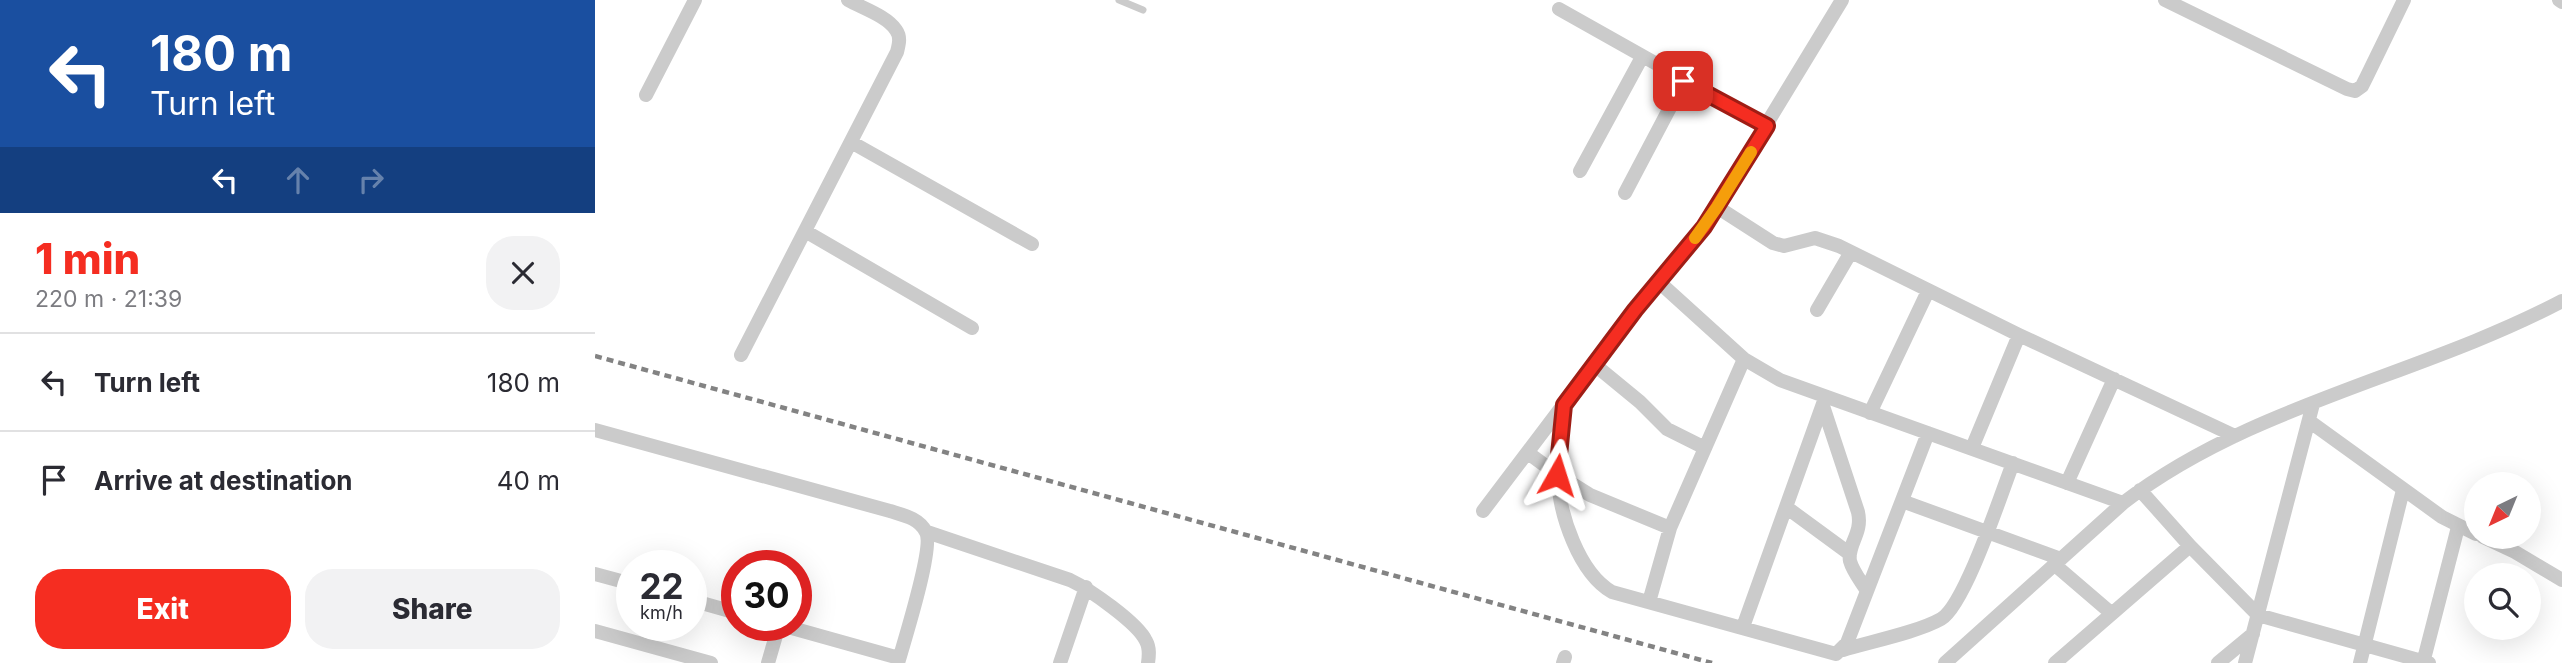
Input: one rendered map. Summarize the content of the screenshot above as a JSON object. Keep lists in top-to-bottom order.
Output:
{
  "north": "bottom left",
  "page": {
    "turn": ["180 m", "Turn left"],
    "heading": ["1 min", "220 m · 21:39"],
    "list": [
      {
        "name": "Turn left",
        "value": "180 m"
      },
      {
        "name": "Arrive at destination",
        "value": "40 m"
      }
    ],
    "speed": "22 km/h",
    "limit": "30",
    "buttons": ["Exit", "Share"]
  }
}
